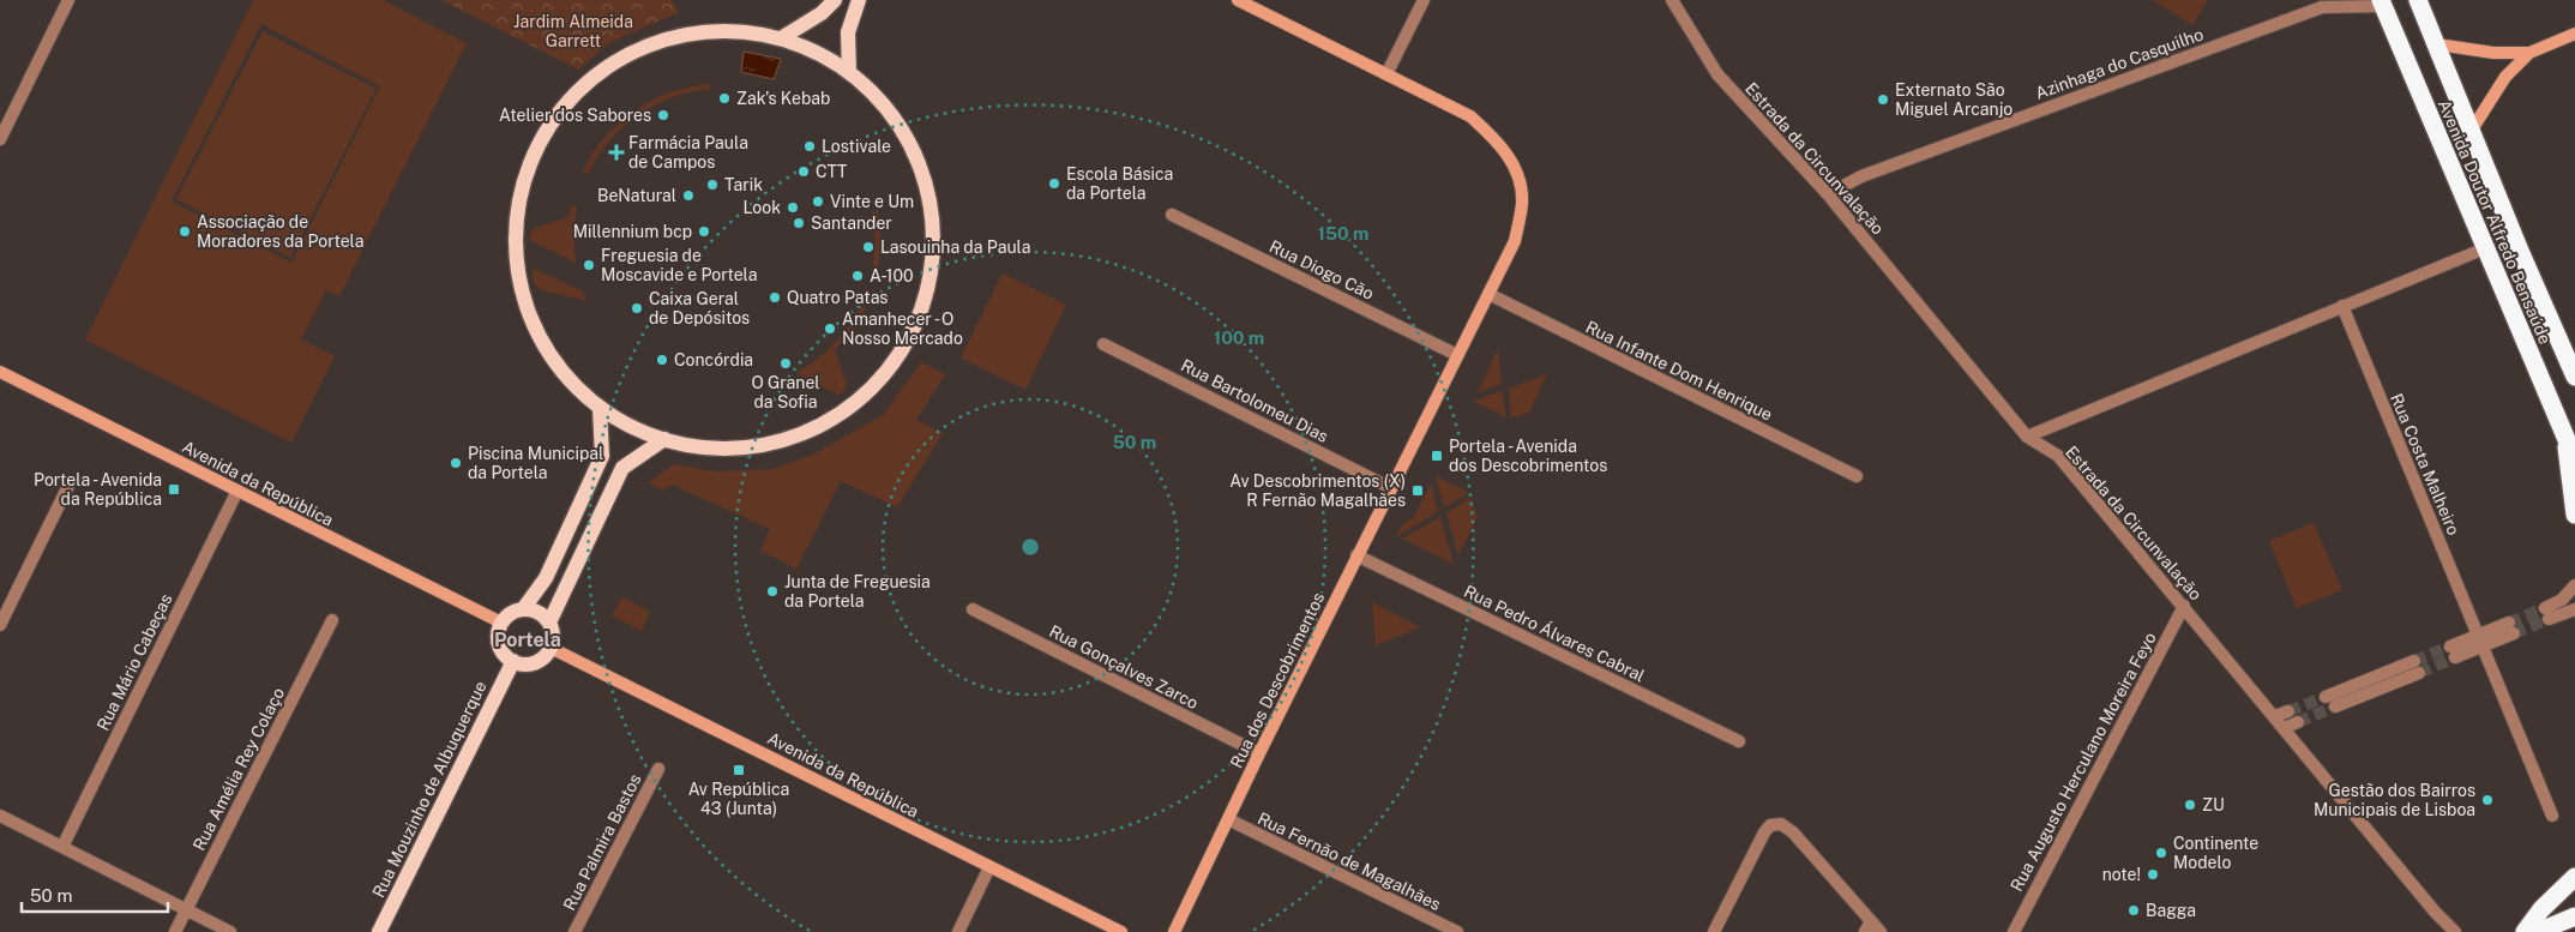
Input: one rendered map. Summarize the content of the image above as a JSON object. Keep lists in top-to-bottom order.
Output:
{
  "streets": {
    "highway": ["Avenida Doutor Alfredo Bensaúde"],
    "main road": ["Rua Mouzinho de Albuquerque"],
    "street": [
      "Azinhaga do Casquilho",
      "Estrada da Circunvalação",
      "Rua Diogo Cão",
      "Rua Infante Dom Henrique",
      "Rua Bartolomeu Dias",
      "Rua Costa Malheiro",
      "Avenida da República",
      "Rua Pedro Álvares Cabral",
      "Rua Mário Cabeças",
      "Rua Gonçalves Zarco",
      "Rua dos Descobrimentos",
      "Rua Augusto Herculano Moreira Feyo",
      "Rua Amélia Rey Colaço",
      "Rua Palmira Bastos",
      "Rua Fernão de Magalhães"
    ]
  },
  "crossings": [
    ["Azinhaga do Casquilho", "Estrada da Circunvalação"],
    ["Azinhaga do Casquilho", "Avenida Doutor Alfredo Bensaúde"],
    ["Estrada da Circunvalação", "Rua Augusto Herculano Moreira Feyo"],
    ["Rua Diogo Cão", "Rua dos Descobrimentos"],
    ["Rua Infante Dom Henrique", "Rua dos Descobrimentos"],
    ["Rua Bartolomeu Dias", "Rua dos Descobrimentos"],
    ["Avenida da República", "Rua Mário Cabeças"],
    ["Avenida da República", "Rua Mouzinho de Albuquerque"],
    ["Rua Pedro Álvares Cabral", "Rua dos Descobrimentos"],
    ["Rua Gonçalves Zarco", "Rua dos Descobrimentos"],
    ["Rua dos Descobrimentos", "Rua Fernão de Magalhães"]
  ],
  "districts": ["Portela"],
  "parks": ["Jardim Almeida Garrett"],
  "places": {
    "other": [
      "Zak's Kebab",
      "Externato São Miguel Arcanjo",
      "Atelier dos Sabores",
      "Lostivale",
      "CTT",
      "Escola Básica da Portela",
      "Tarik",
      "BeNatural",
      "Vinte e Um",
      "Look",
      "Santander",
      "Associação de Moradores da Portela",
      "Millennium bcp",
      "Lasouinha da Paula",
      "Freguesia de Moscavide e Portela",
      "A-100",
      "Quatro Patas",
      "Caixa Geral de Depósitos",
      "Amanhecer - O Nosso Mercado",
      "Concórdia",
      "O Granel da Sofia",
      "Piscina Municipal da Portela",
      "Junta de Freguesia da Portela",
      "Gestão dos Bairros Municipais de Lisboa",
      "ZU",
      "Continente Modelo",
      "note!",
      "Bagga"
    ],
    "health": ["Farmácia Paula de Campos"],
    "transit": [
      "Portela - Avenida dos Descobrimentos",
      "Portela - Avenida da República",
      "Av Descobrimentos (X) R Fernão Magalhães",
      "Av República 43 (Junta)"
    ]
  },
  "scale_bar": "50 m",
  "rings": ["150 m", "100 m", "50 m"]
}
